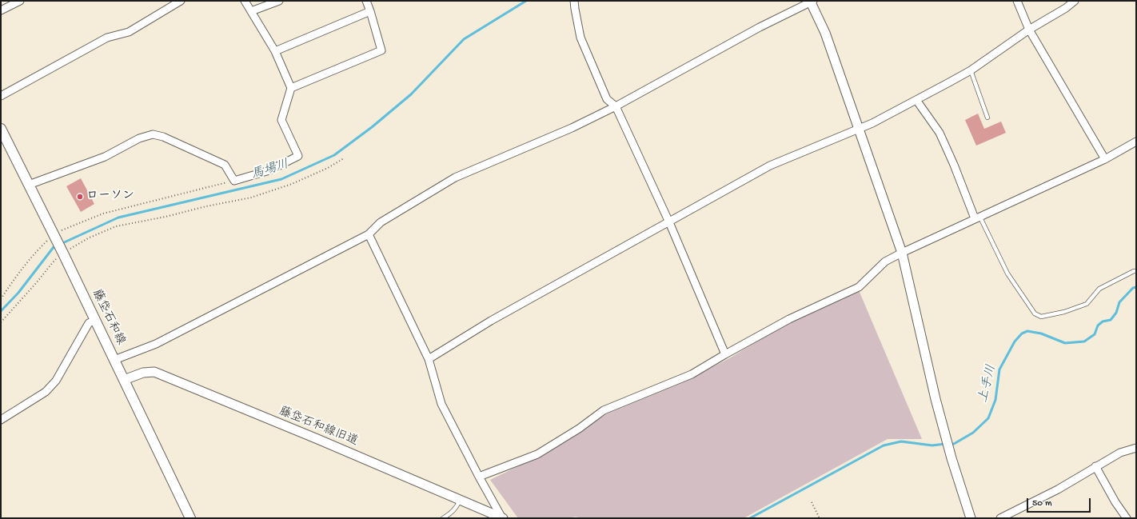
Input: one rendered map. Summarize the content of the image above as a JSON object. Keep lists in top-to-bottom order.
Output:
{
  "streets": {
    "main road": ["藤垈石和線"],
    "street": ["藤垈石和線旧道"]
  },
  "crossings": [
    ["藤垈石和線", "藤垈石和線旧道"]
  ],
  "water": ["馬場川", "上手川"],
  "places": ["ローソン"],
  "scale_bar": "50 m"
}
